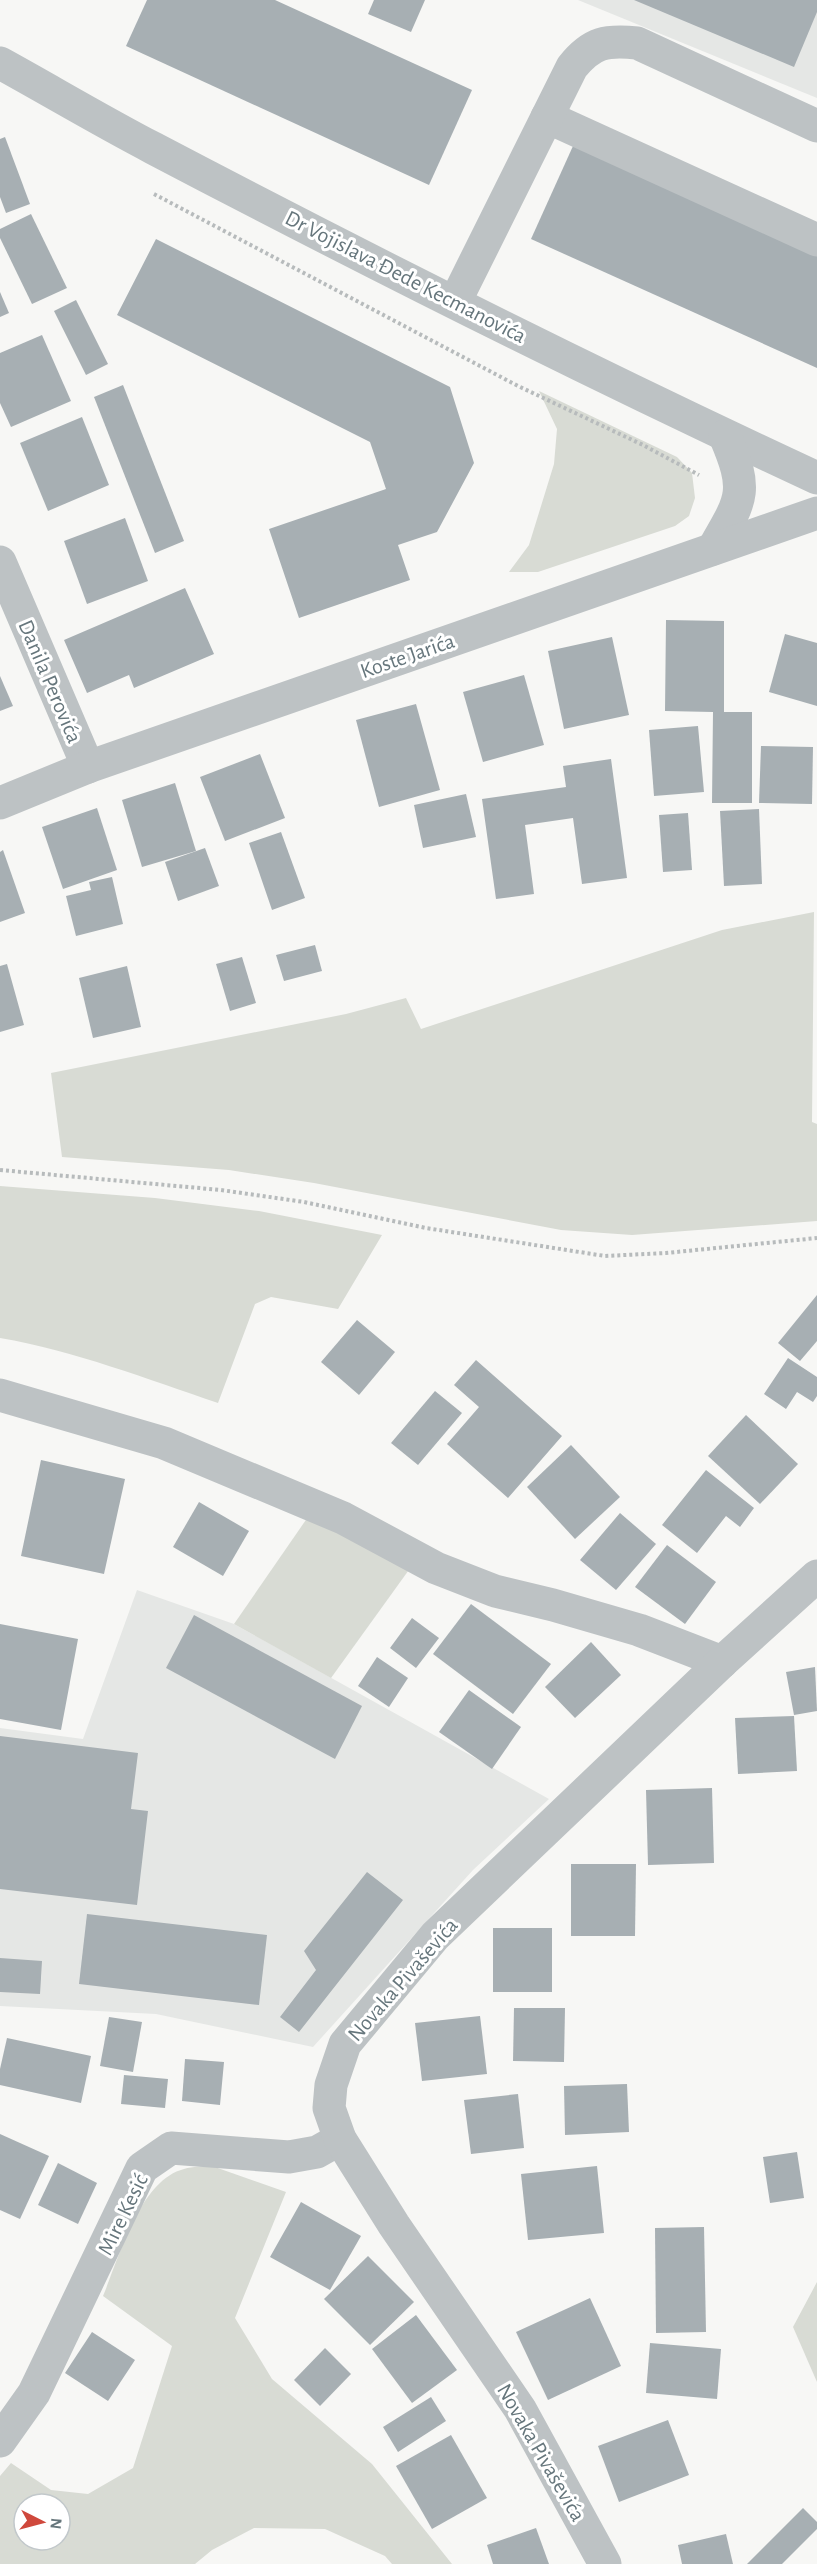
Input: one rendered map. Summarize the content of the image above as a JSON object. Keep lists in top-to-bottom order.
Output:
{
  "streets": {
    "street": [
      "Dr Vojislava Đede Kecmanovića",
      "Koste Jarića",
      "Danila Perovića",
      "Novaka Pivaševića",
      "Mire Kesić"
    ]
  },
  "crossings": [
    ["Koste Jarića", "Danila Perovića"],
    ["Novaka Pivaševića", "Mire Kesić"]
  ],
  "north": "right"
}
